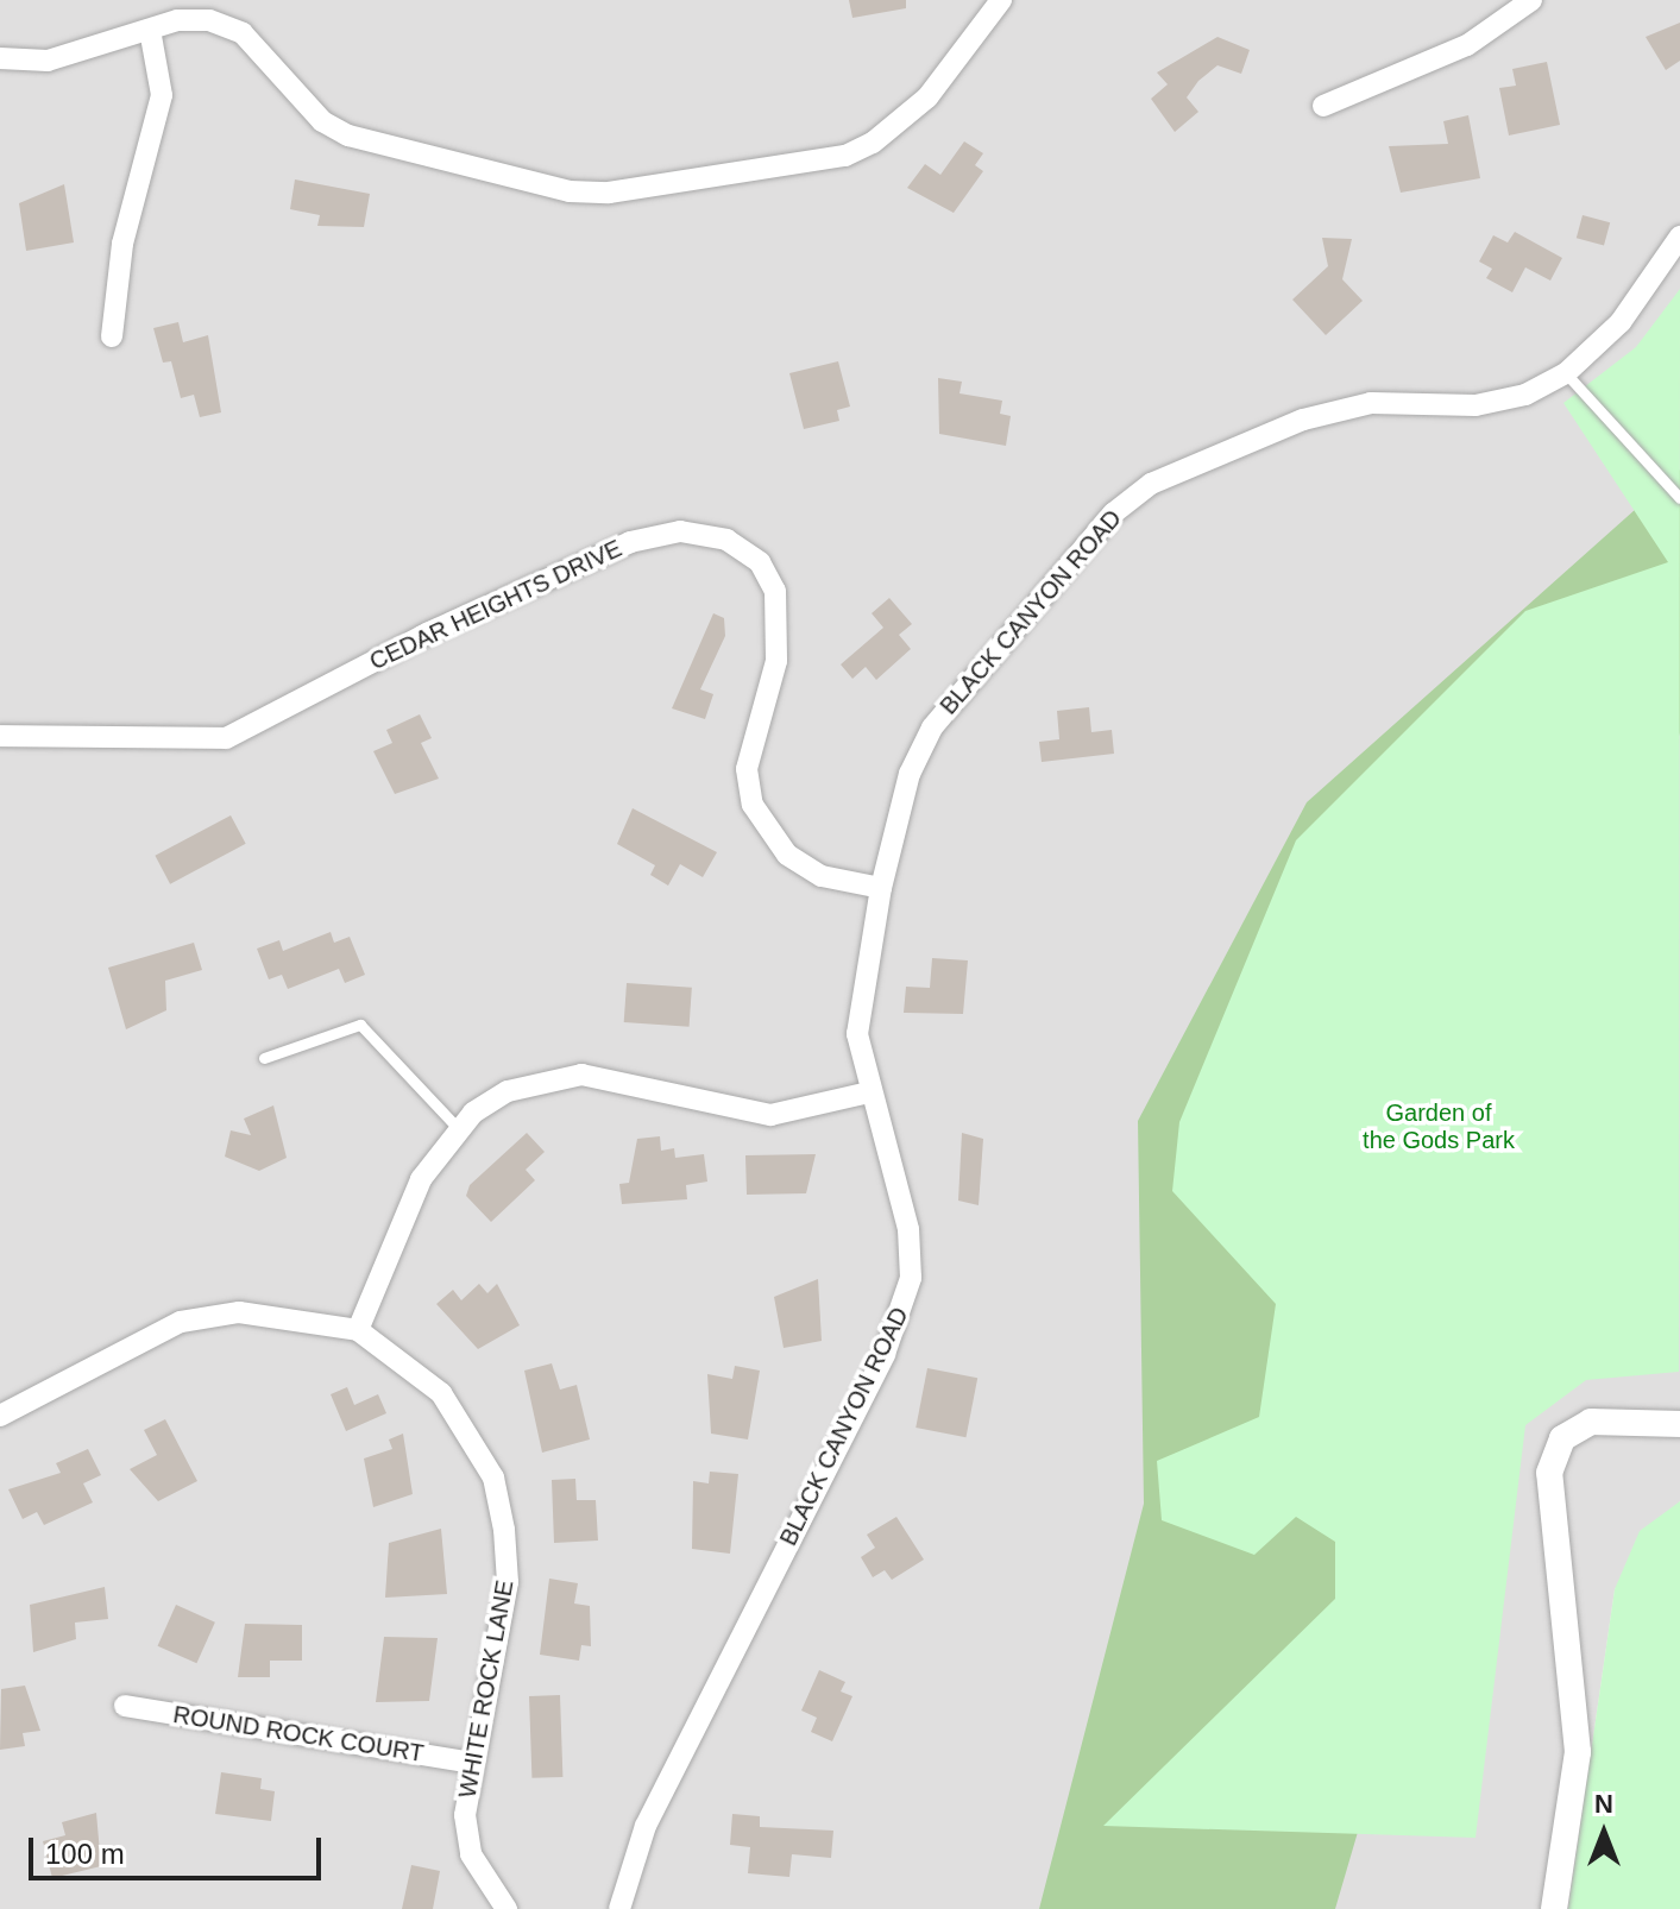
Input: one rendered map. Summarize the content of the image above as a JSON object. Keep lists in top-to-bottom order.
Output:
{
  "streets": {
    "street": [
      "CEDAR HEIGHTS DRIVE",
      "BLACK CANYON ROAD",
      "WHITE ROCK LANE",
      "ROUND ROCK COURT"
    ]
  },
  "crossings": [
    ["CEDAR HEIGHTS DRIVE", "BLACK CANYON ROAD"],
    ["WHITE ROCK LANE", "ROUND ROCK COURT"]
  ],
  "parks": ["Garden of the Gods Park"],
  "scale_bar": "100 m",
  "north": "top"
}
